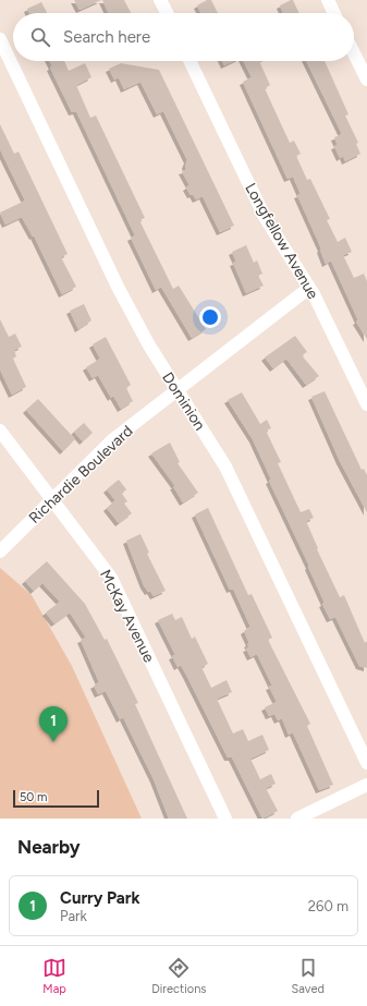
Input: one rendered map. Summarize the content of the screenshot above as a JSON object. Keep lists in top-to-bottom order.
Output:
{
  "streets": {
    "street": [
      "Longfellow Avenue",
      "Dominion",
      "Richardie Boulevard",
      "McKay Avenue"
    ]
  },
  "crossings": [
    ["Longfellow Avenue", "Richardie Boulevard"],
    ["Dominion", "Richardie Boulevard"],
    ["Richardie Boulevard", "McKay Avenue"]
  ],
  "scale_bar": "50 m",
  "page": {
    "search": "Search here",
    "pins": "1",
    "scale": "50 m",
    "heading": "Nearby",
    "list": [
      {
        "mark": "1",
        "name": "Curry Park",
        "note": "Park",
        "value": "260 m"
      }
    ],
    "nav": ["Map", "Directions", "Saved"]
  }
}
